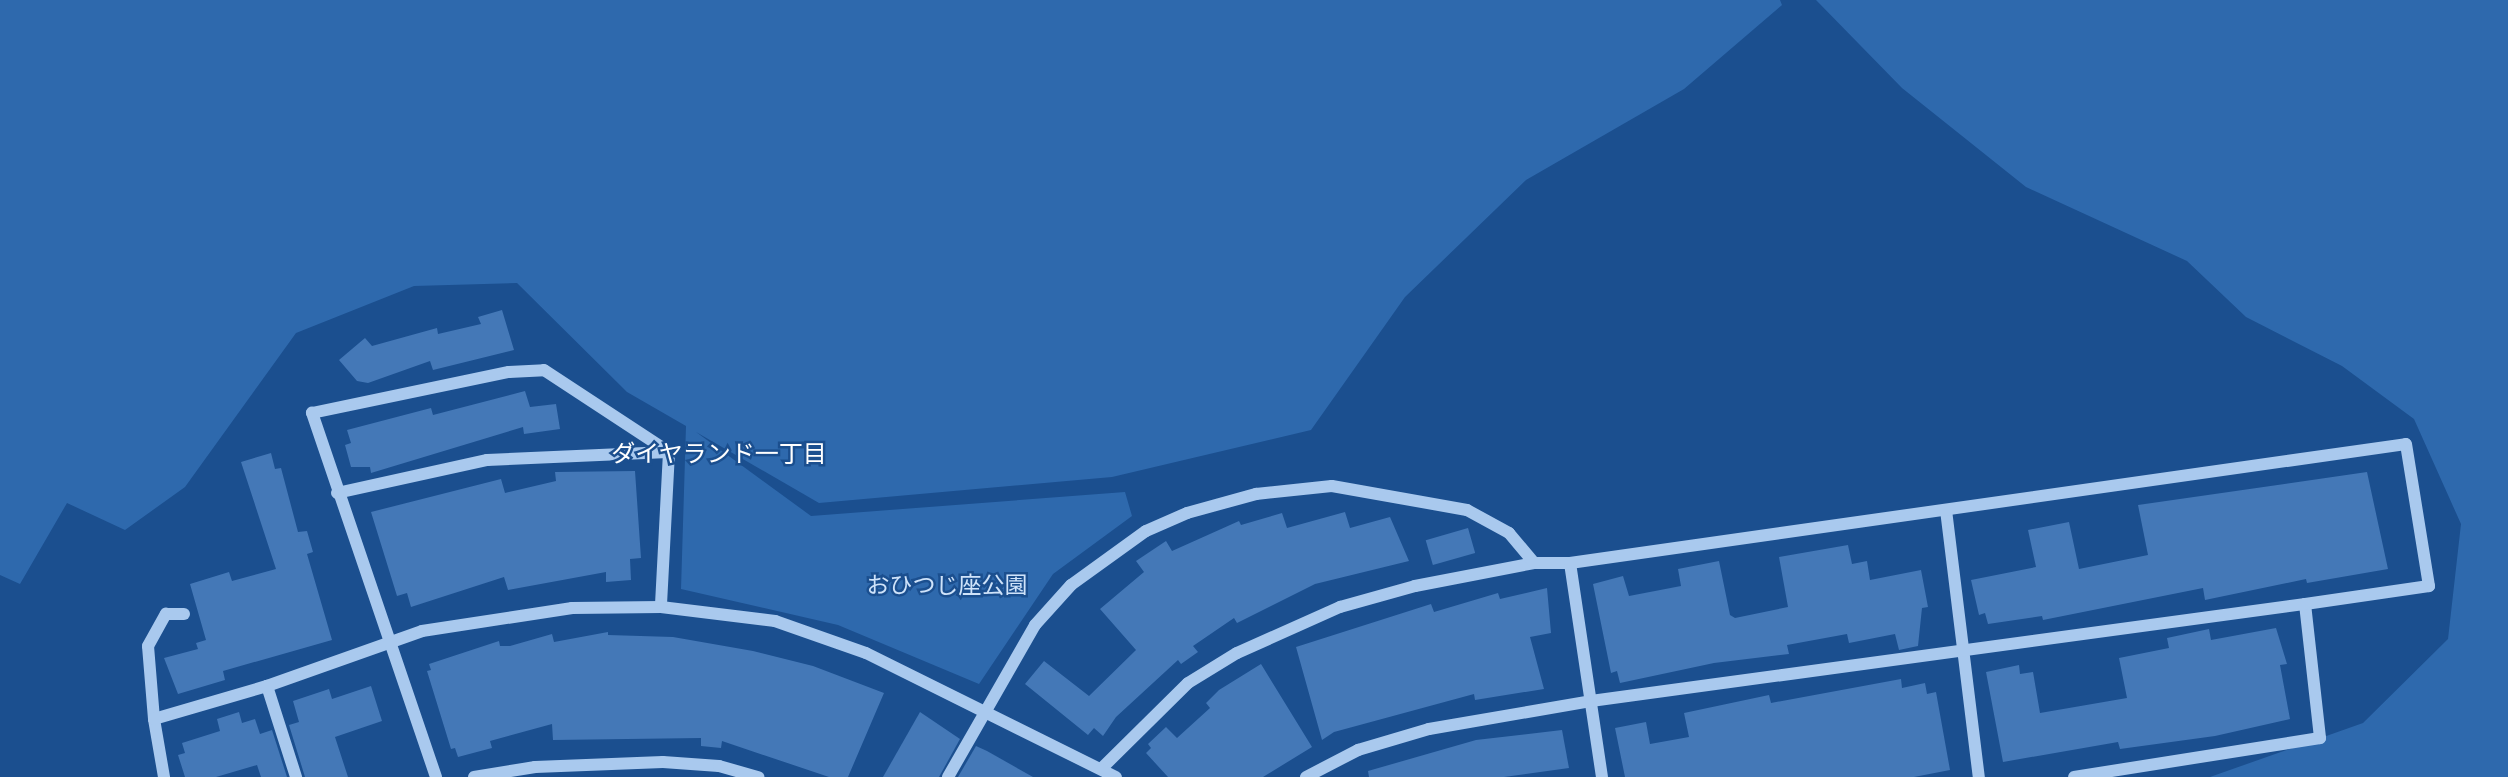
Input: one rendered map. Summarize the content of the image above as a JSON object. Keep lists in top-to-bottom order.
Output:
{
  "districts": ["ダイヤランド一丁目"],
  "parks": ["おひつじ座公園"]
}
